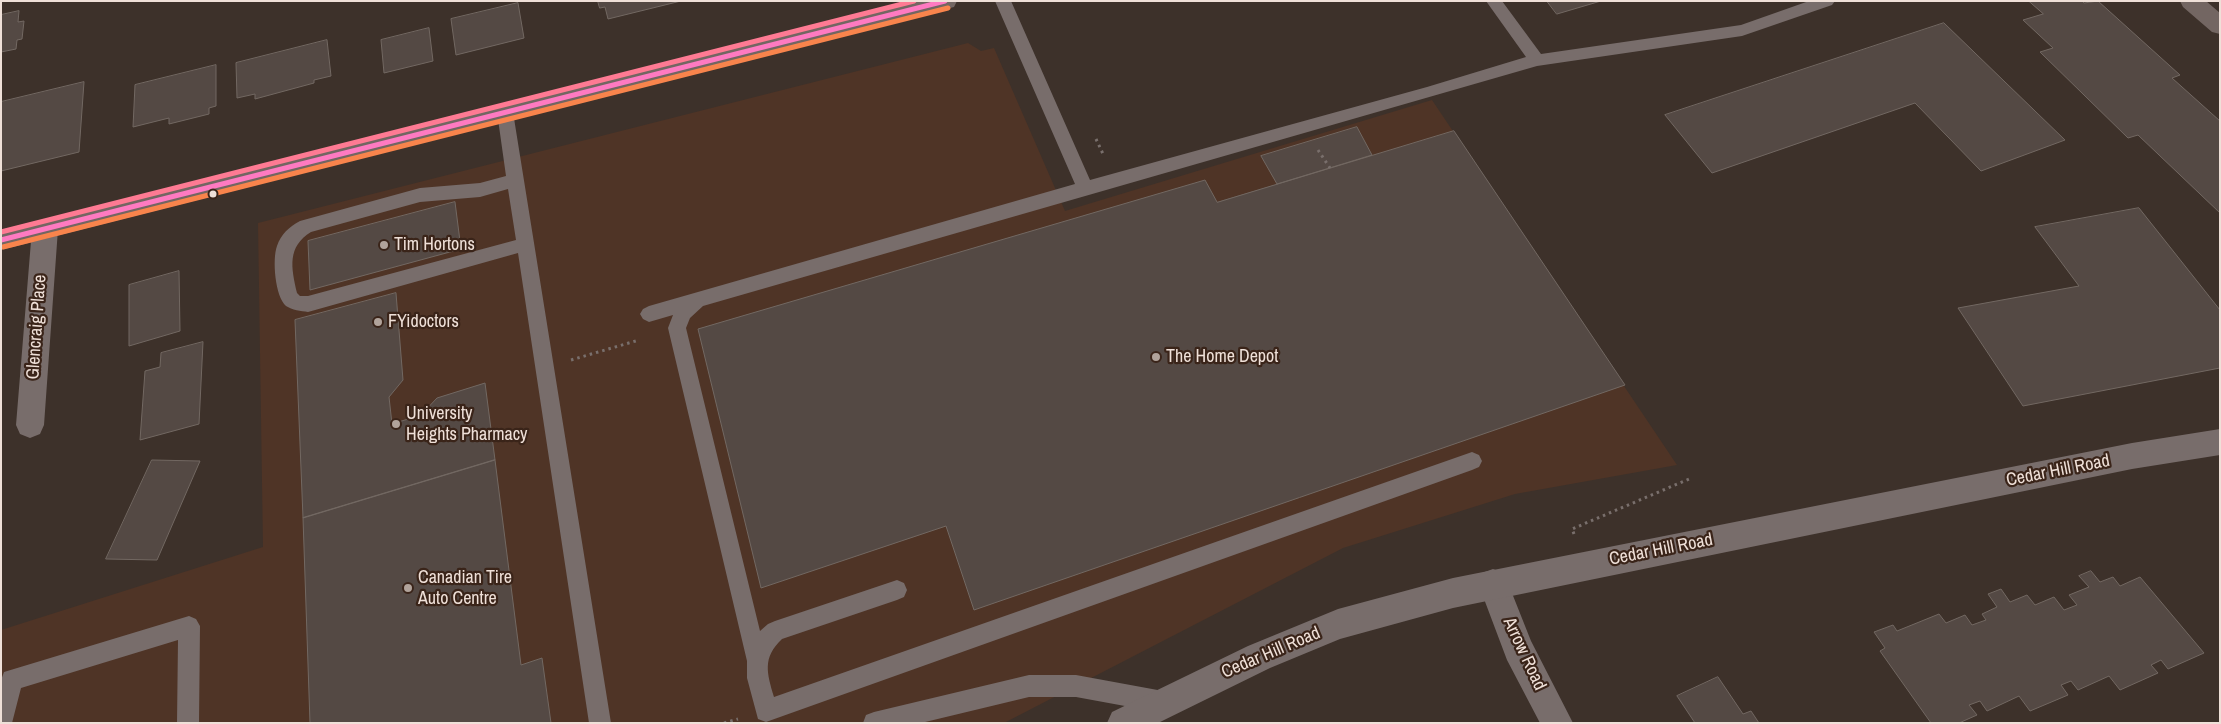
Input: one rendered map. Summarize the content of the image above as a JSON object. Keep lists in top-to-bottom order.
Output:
{
  "streets": {
    "street": ["Glencraig Place", "Cedar Hill Road", "Arrow Road"]
  },
  "crossings": [
    ["Cedar Hill Road", "Arrow Road"]
  ],
  "places": [
    "Tim Hortons",
    "FYidoctors",
    "The Home Depot",
    "University Heights Pharmacy",
    "Canadian Tire Auto Centre"
  ]
}
